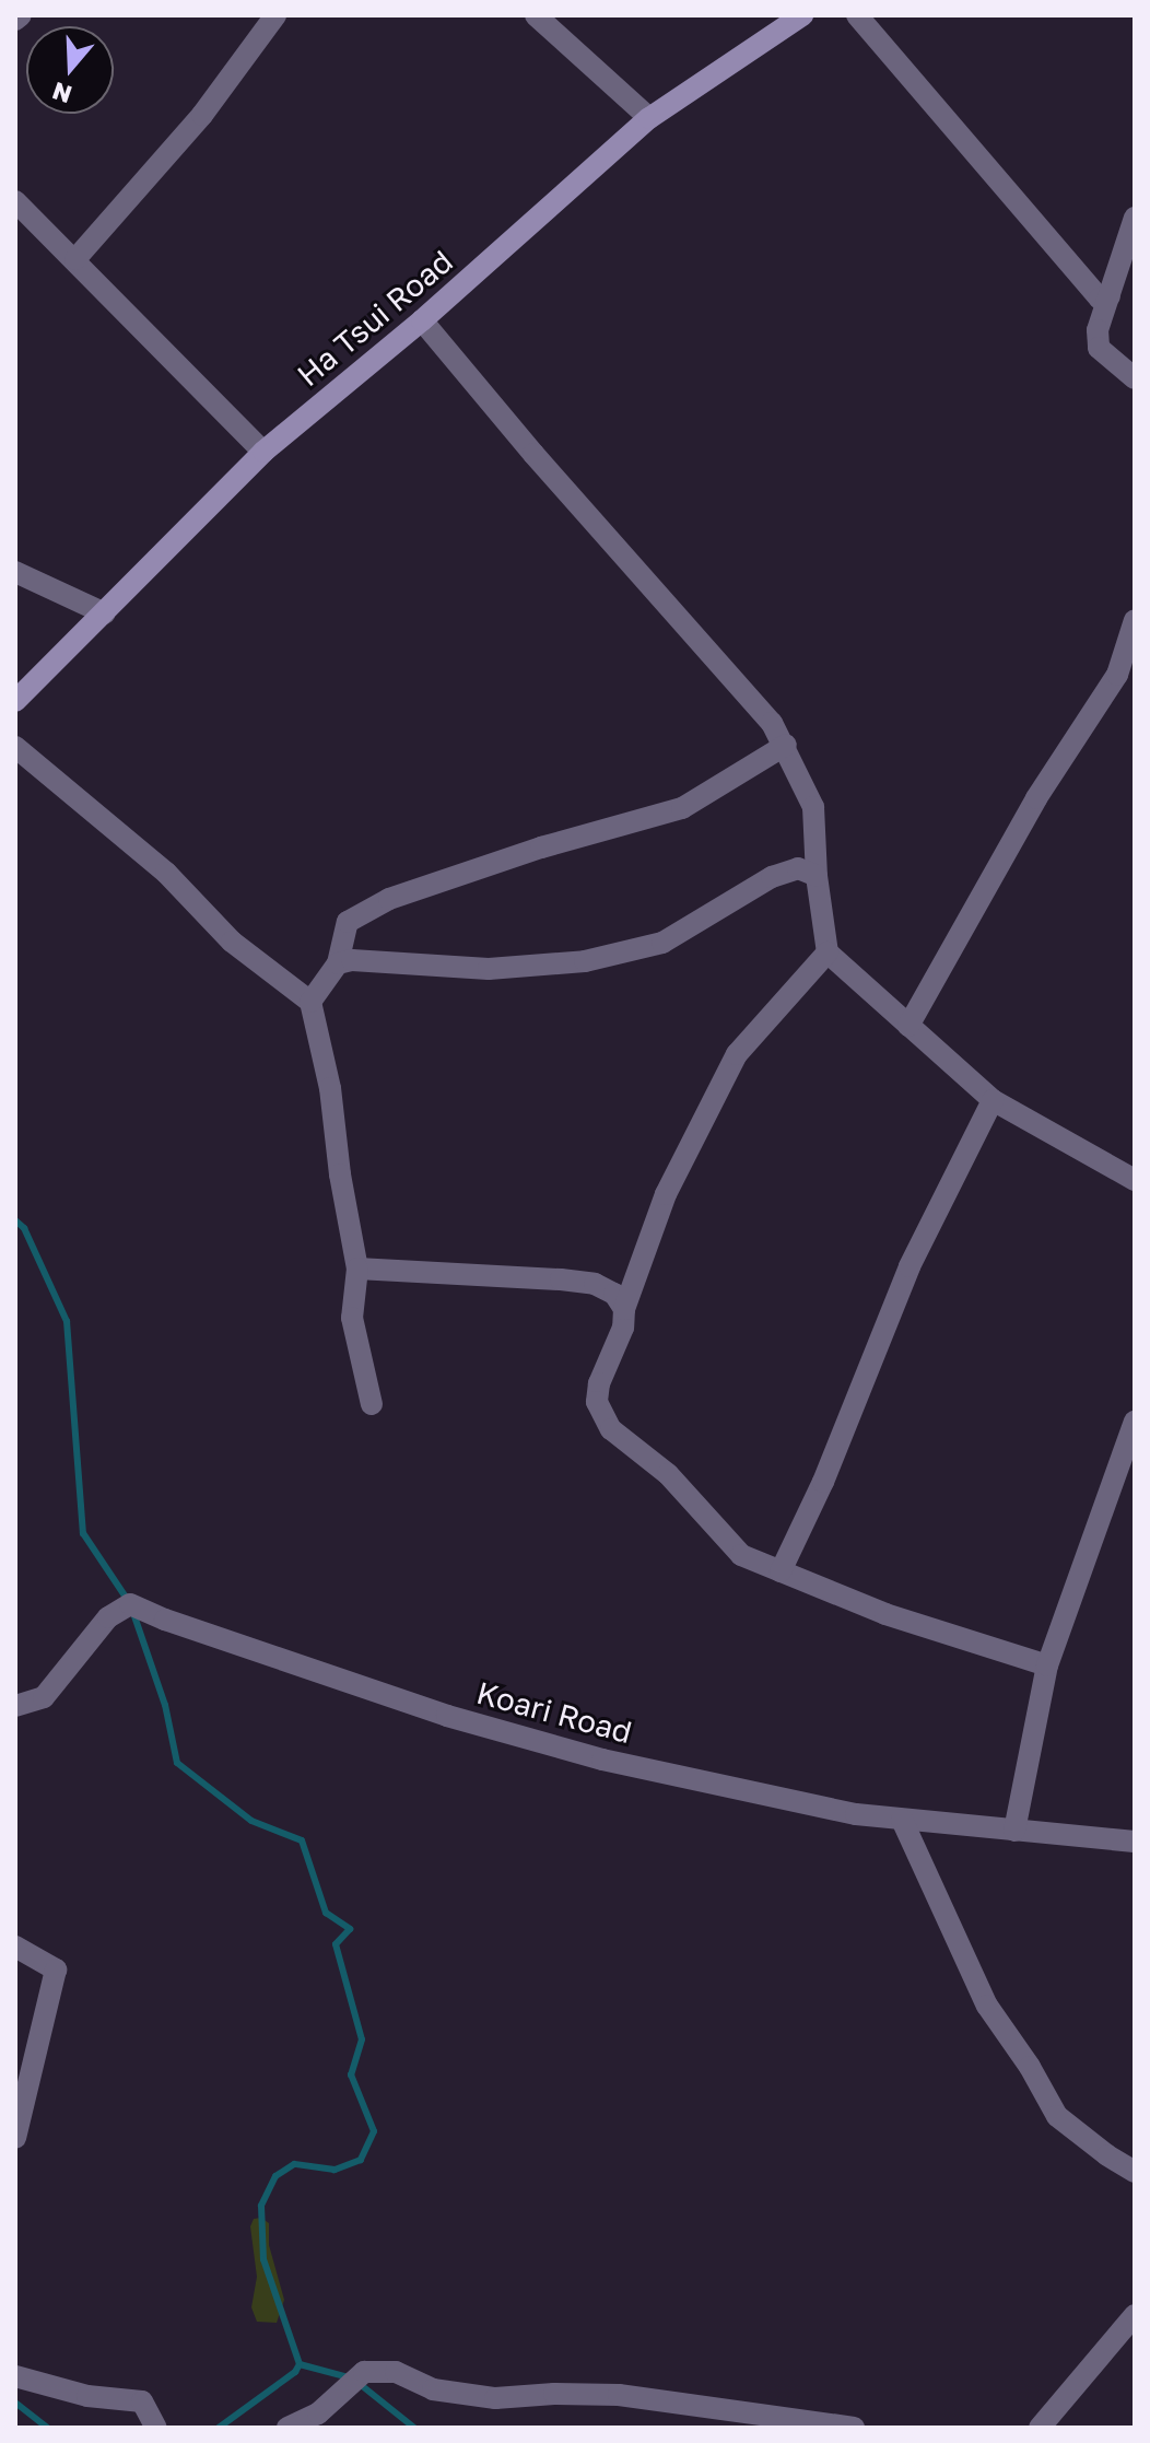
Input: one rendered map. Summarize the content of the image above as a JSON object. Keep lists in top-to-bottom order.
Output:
{
  "streets": {
    "street": ["Ha Tsui Road", "Koari Road"]
  },
  "north": "bottom"
}
